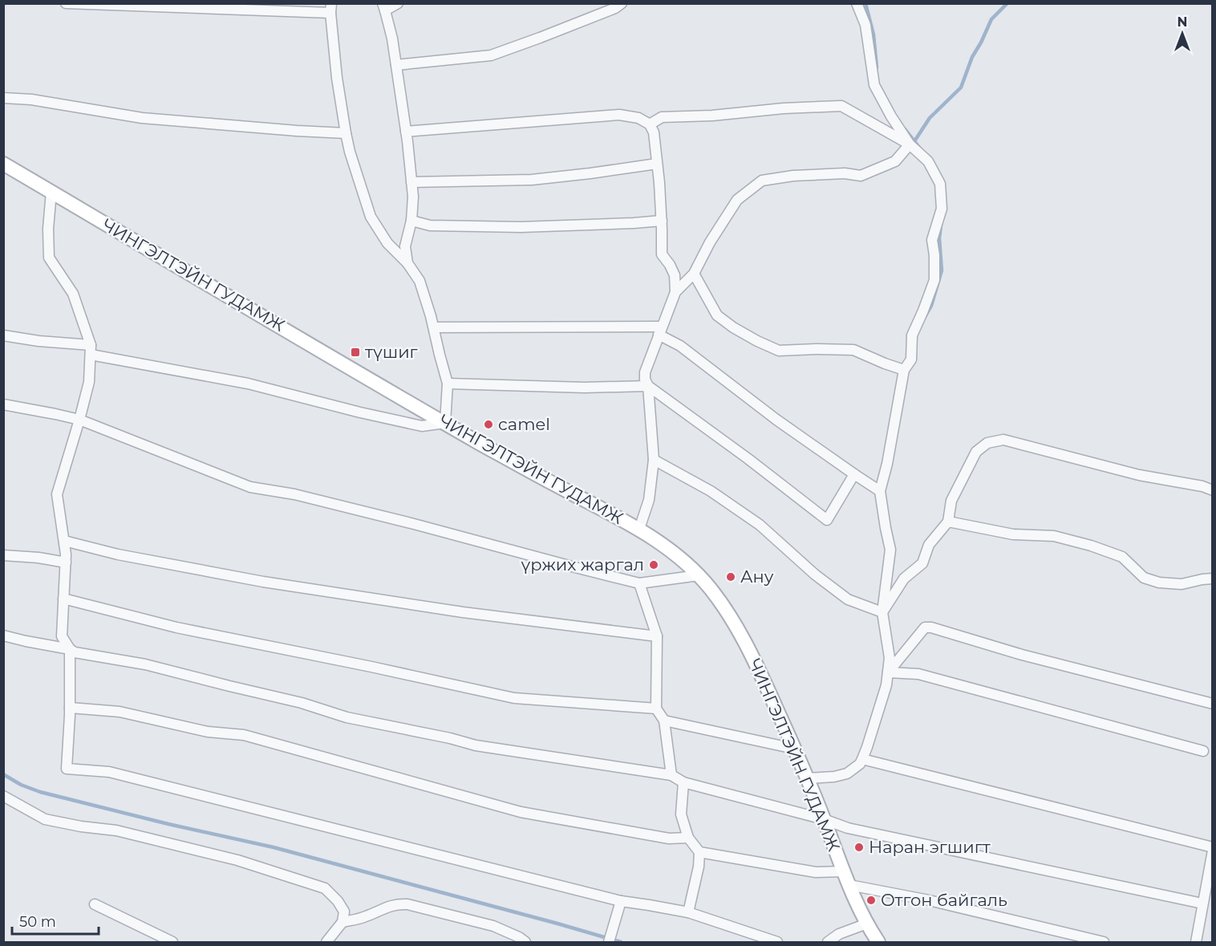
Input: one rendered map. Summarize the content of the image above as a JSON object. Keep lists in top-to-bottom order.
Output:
{
  "streets": {
    "main road": ["ЧИНГЭЛТЭЙН ГУДАМЖ"]
  },
  "places": {
    "transit": ["түшиг"],
    "other": [
      "camel",
      "үржих жаргал",
      "Ану",
      "Наран эгшигт",
      "Отгон байгаль"
    ]
  },
  "scale_bar": "50 m",
  "north": "top"
}
